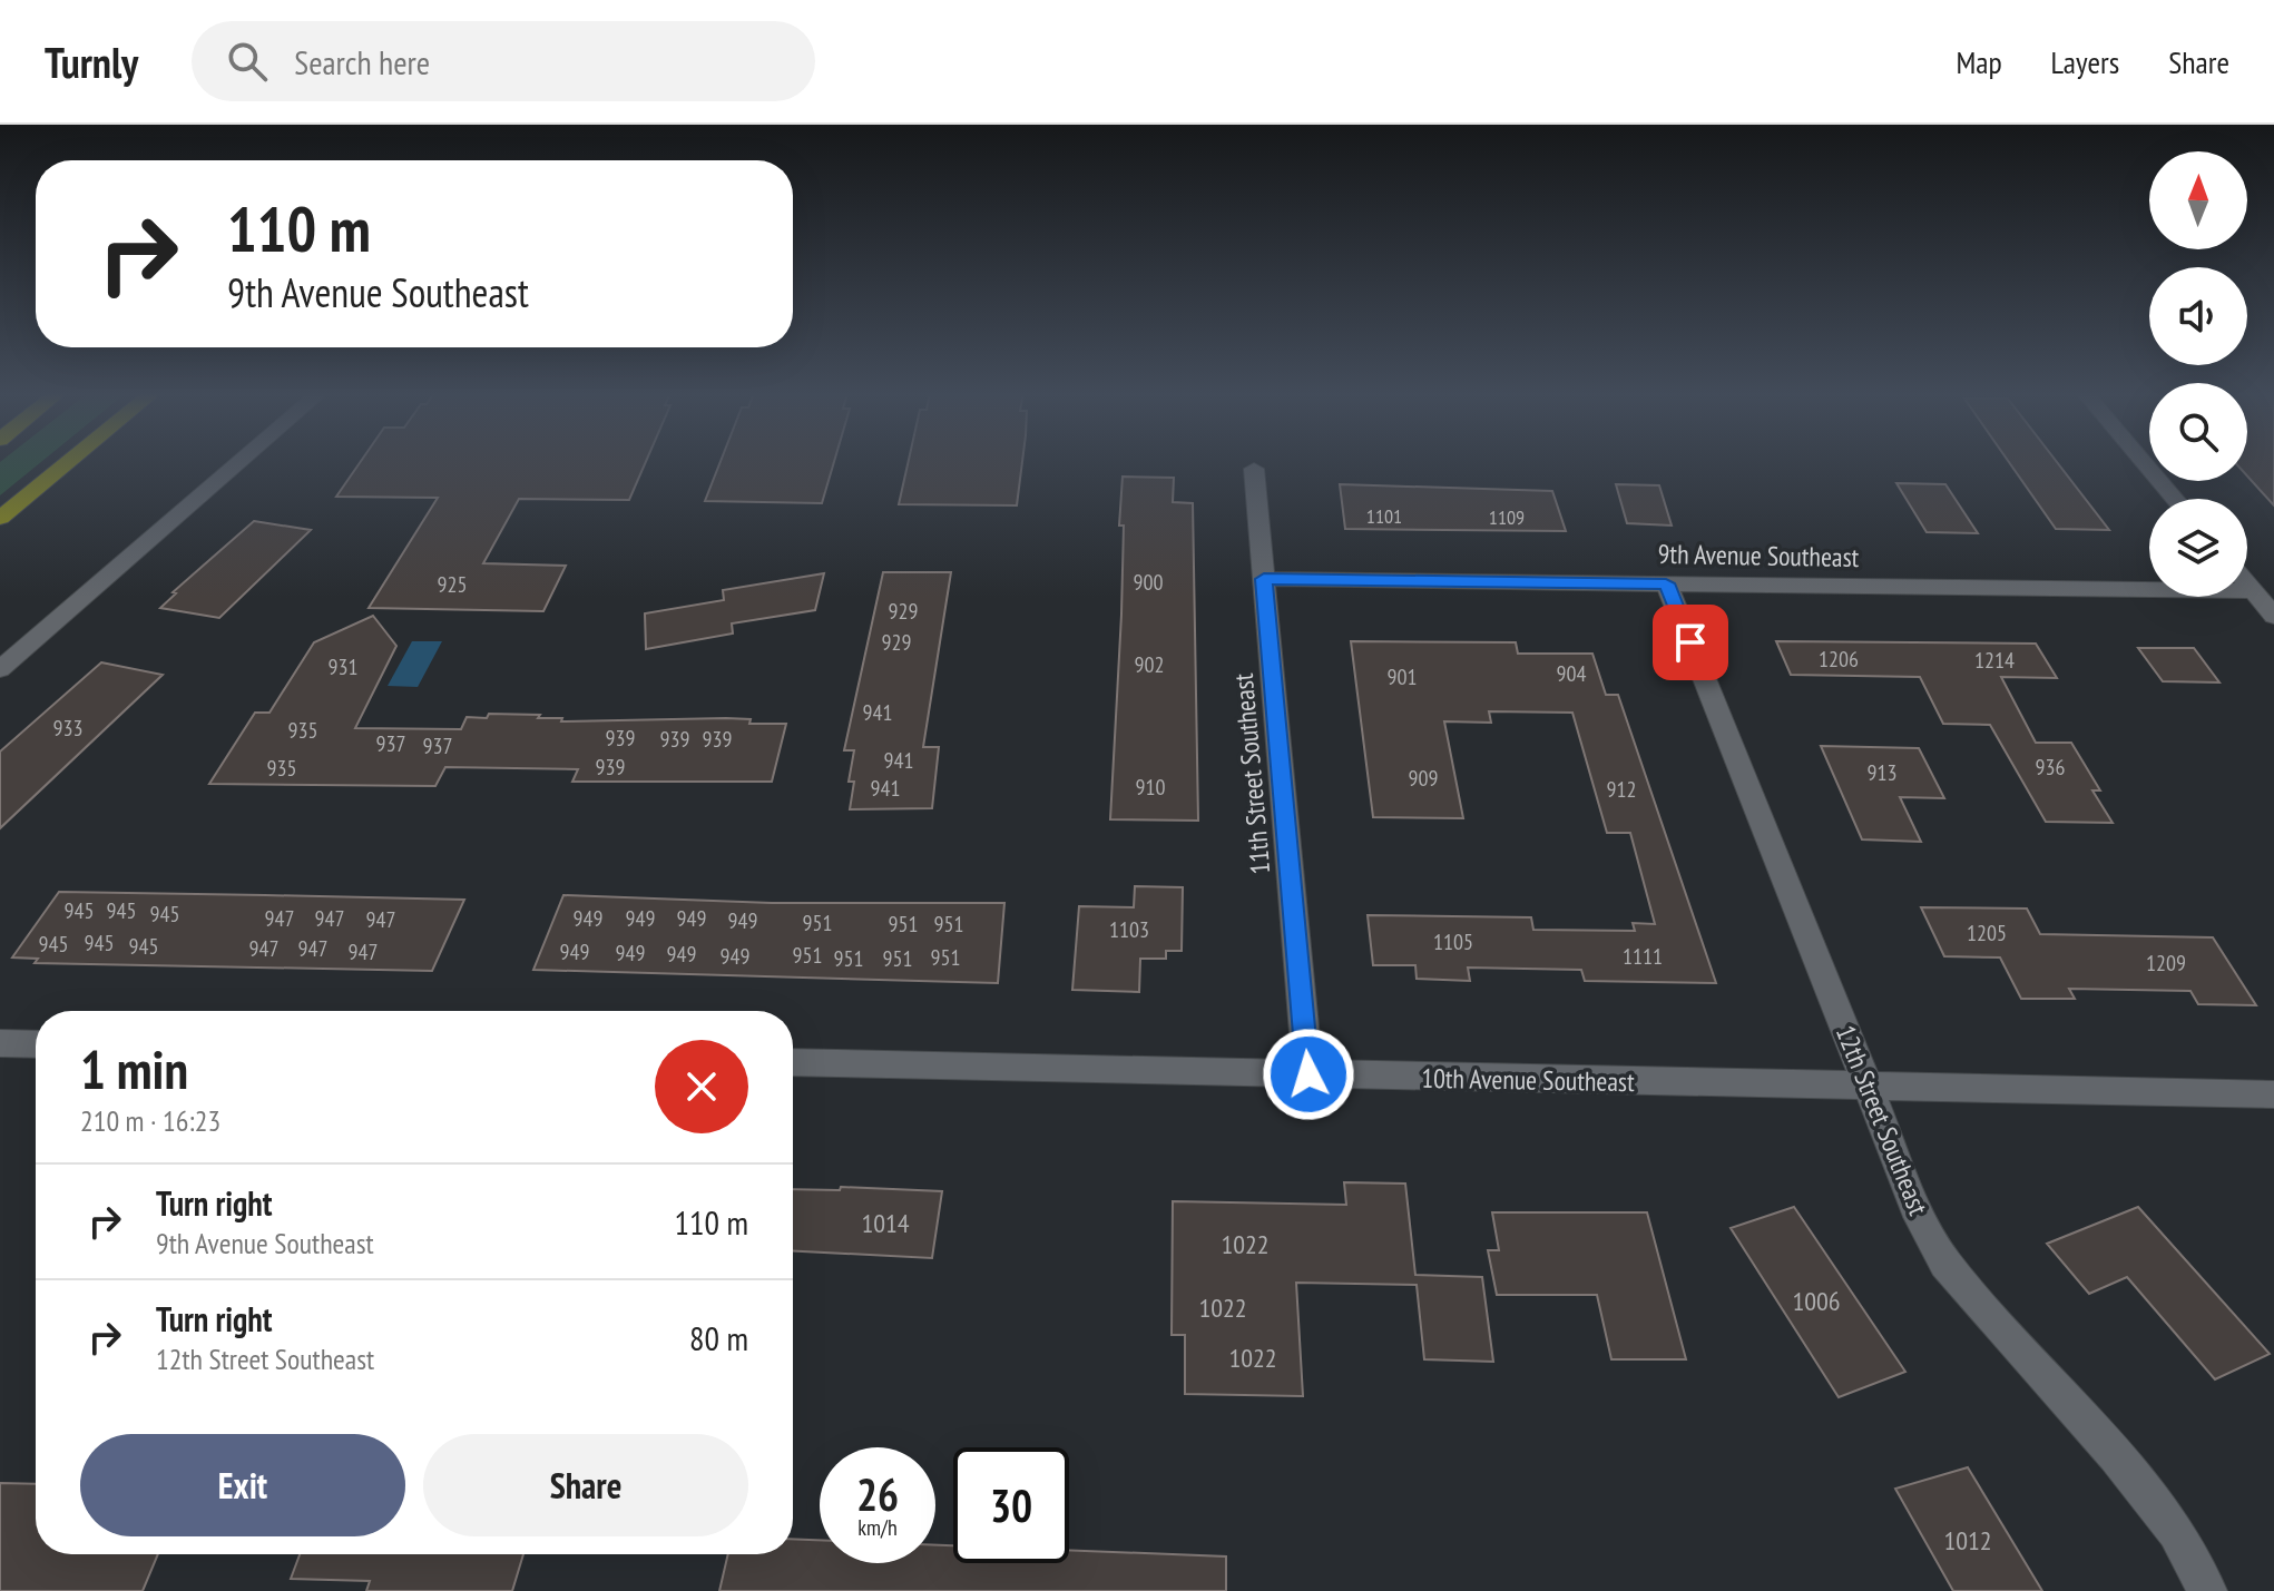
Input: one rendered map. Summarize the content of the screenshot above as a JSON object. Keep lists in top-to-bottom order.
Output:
{
  "streets": {
    "street": [
      "9th Avenue Southeast",
      "11th Street Southeast",
      "10th Avenue Southeast",
      "12th Street Southeast"
    ]
  },
  "crossings": [
    ["9th Avenue Southeast", "11th Street Southeast"],
    ["9th Avenue Southeast", "12th Street Southeast"],
    ["11th Street Southeast", "10th Avenue Southeast"],
    ["10th Avenue Southeast", "12th Street Southeast"]
  ],
  "house_numbers": [
    "1101",
    "1109",
    "900",
    "925",
    "929",
    "929",
    "1206",
    "1214",
    "902",
    "931",
    "904",
    "901",
    "941",
    "933",
    "935",
    "939",
    "939",
    "939",
    "937",
    "937",
    "941",
    "939",
    "936",
    "935",
    "913",
    "909",
    "910",
    "941",
    "912",
    "945",
    "945",
    "945",
    "947",
    "947",
    "949",
    "949",
    "949",
    "947",
    "949",
    "951",
    "951",
    "951",
    "1103",
    "1205",
    "1105",
    "945",
    "945",
    "945",
    "947",
    "947",
    "947",
    "949",
    "949",
    "949",
    "951",
    "949",
    "1111",
    "951",
    "951",
    "951",
    "1209",
    "1014",
    "1022",
    "1006",
    "1022",
    "1022",
    "1012"
  ],
  "north": "top",
  "page": {
    "header": "Turnly",
    "search": "Search here",
    "nav": ["Map", "Layers", "Share"],
    "turn": ["110 m", "9th Avenue Southeast"],
    "heading": ["1 min", "210 m · 16:23"],
    "list": [
      {
        "name": "Turn right",
        "note": "9th Avenue Southeast",
        "value": "110 m"
      },
      {
        "name": "Turn right",
        "note": "12th Street Southeast",
        "value": "80 m"
      }
    ],
    "buttons": ["Exit", "Share"],
    "speed": "26 km/h",
    "limit": "30"
  }
}
